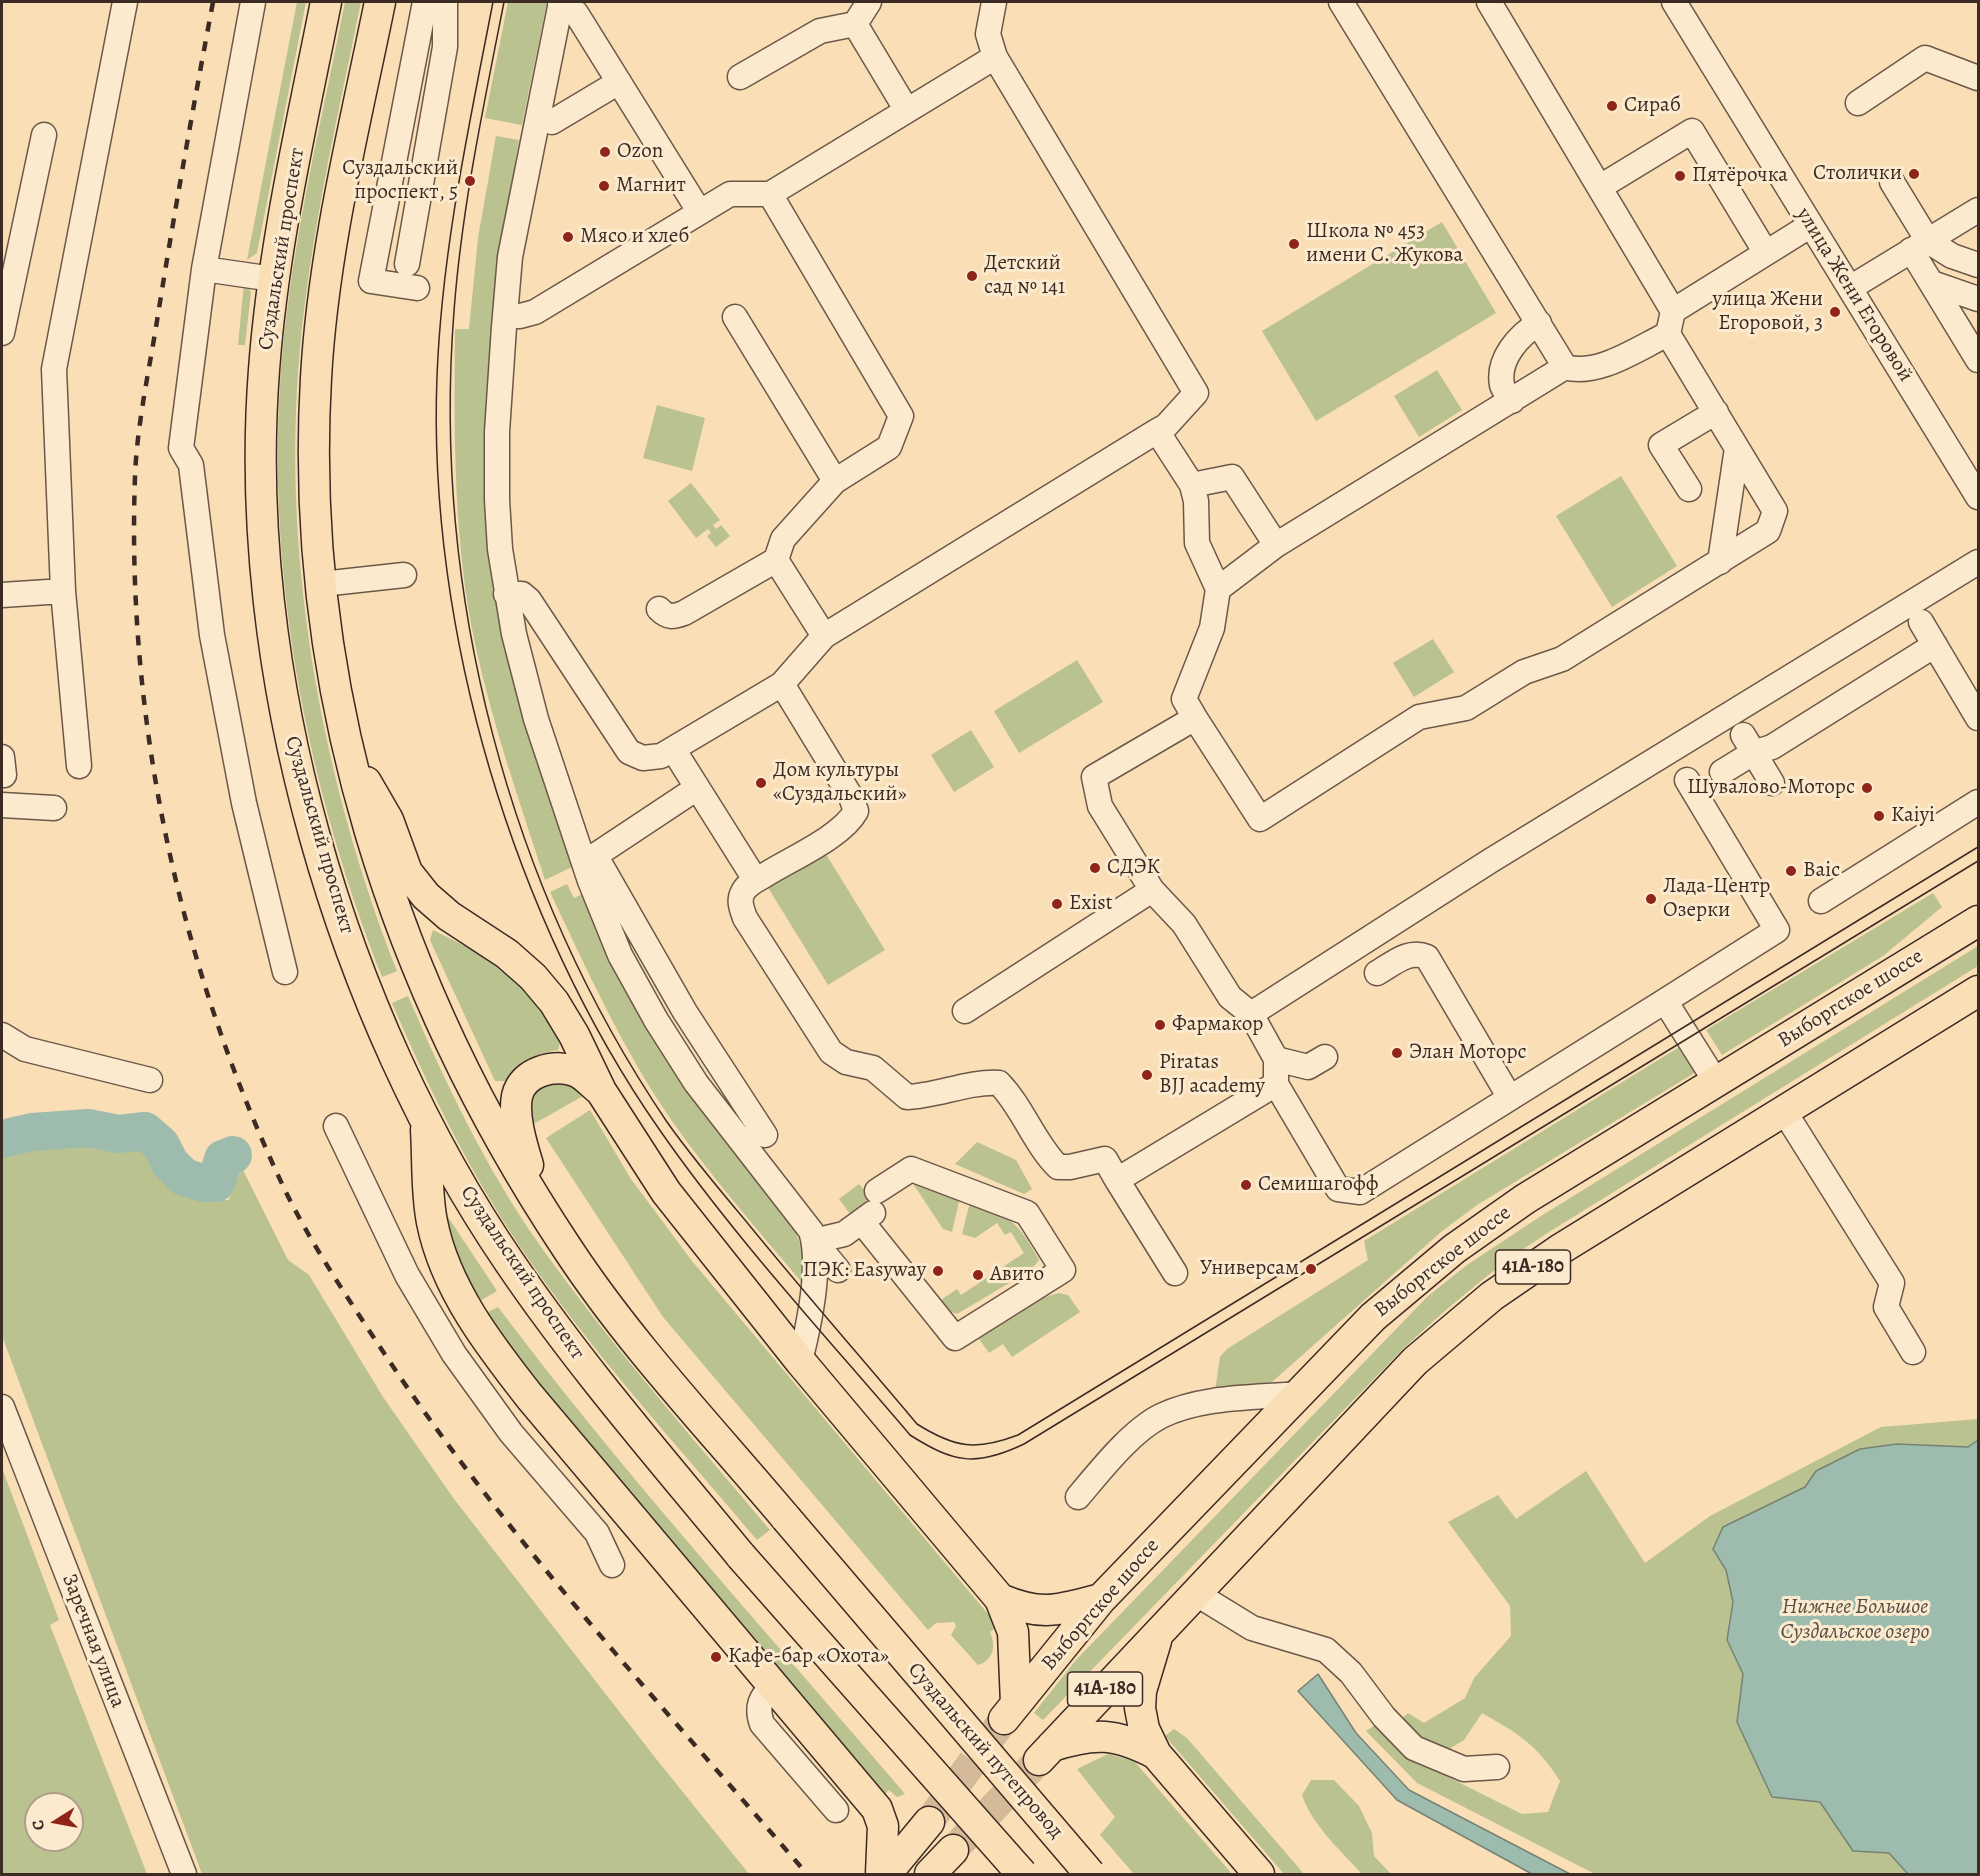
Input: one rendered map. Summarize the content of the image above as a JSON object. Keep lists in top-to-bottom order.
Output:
{
  "streets": {
    "main road": [
      "Суздальский проспект",
      "Выборгское шоссе",
      "41А-180",
      "Суздальский путепровод"
    ],
    "street": ["улица Жени Егоровой", "Заречная улица"]
  },
  "water": ["Нижнее Большое Суздальское озеро"],
  "places": [
    "Сираб",
    "Ozon",
    "Столички",
    "Пятёрочка",
    "Суздальский проспект, 5",
    "Магнит",
    "Мясо и хлеб",
    "Школа № 453 имени С. Жукова",
    "Детский сад № 141",
    "улица Жени Егоровой, 3",
    "Дом культуры «Суздальский»",
    "Шувалово-Моторс",
    "Kaiyi",
    "СДЭК",
    "Baic",
    "Лада-Центр Озерки",
    "Exist",
    "Фармакор",
    "Элан Моторс",
    "Piratas BJJ academy",
    "Семишагофф",
    "Универсам",
    "ПЭК: Easyway",
    "Авито",
    "Кафе-бар «Охота»"
  ],
  "north": "left"
}
